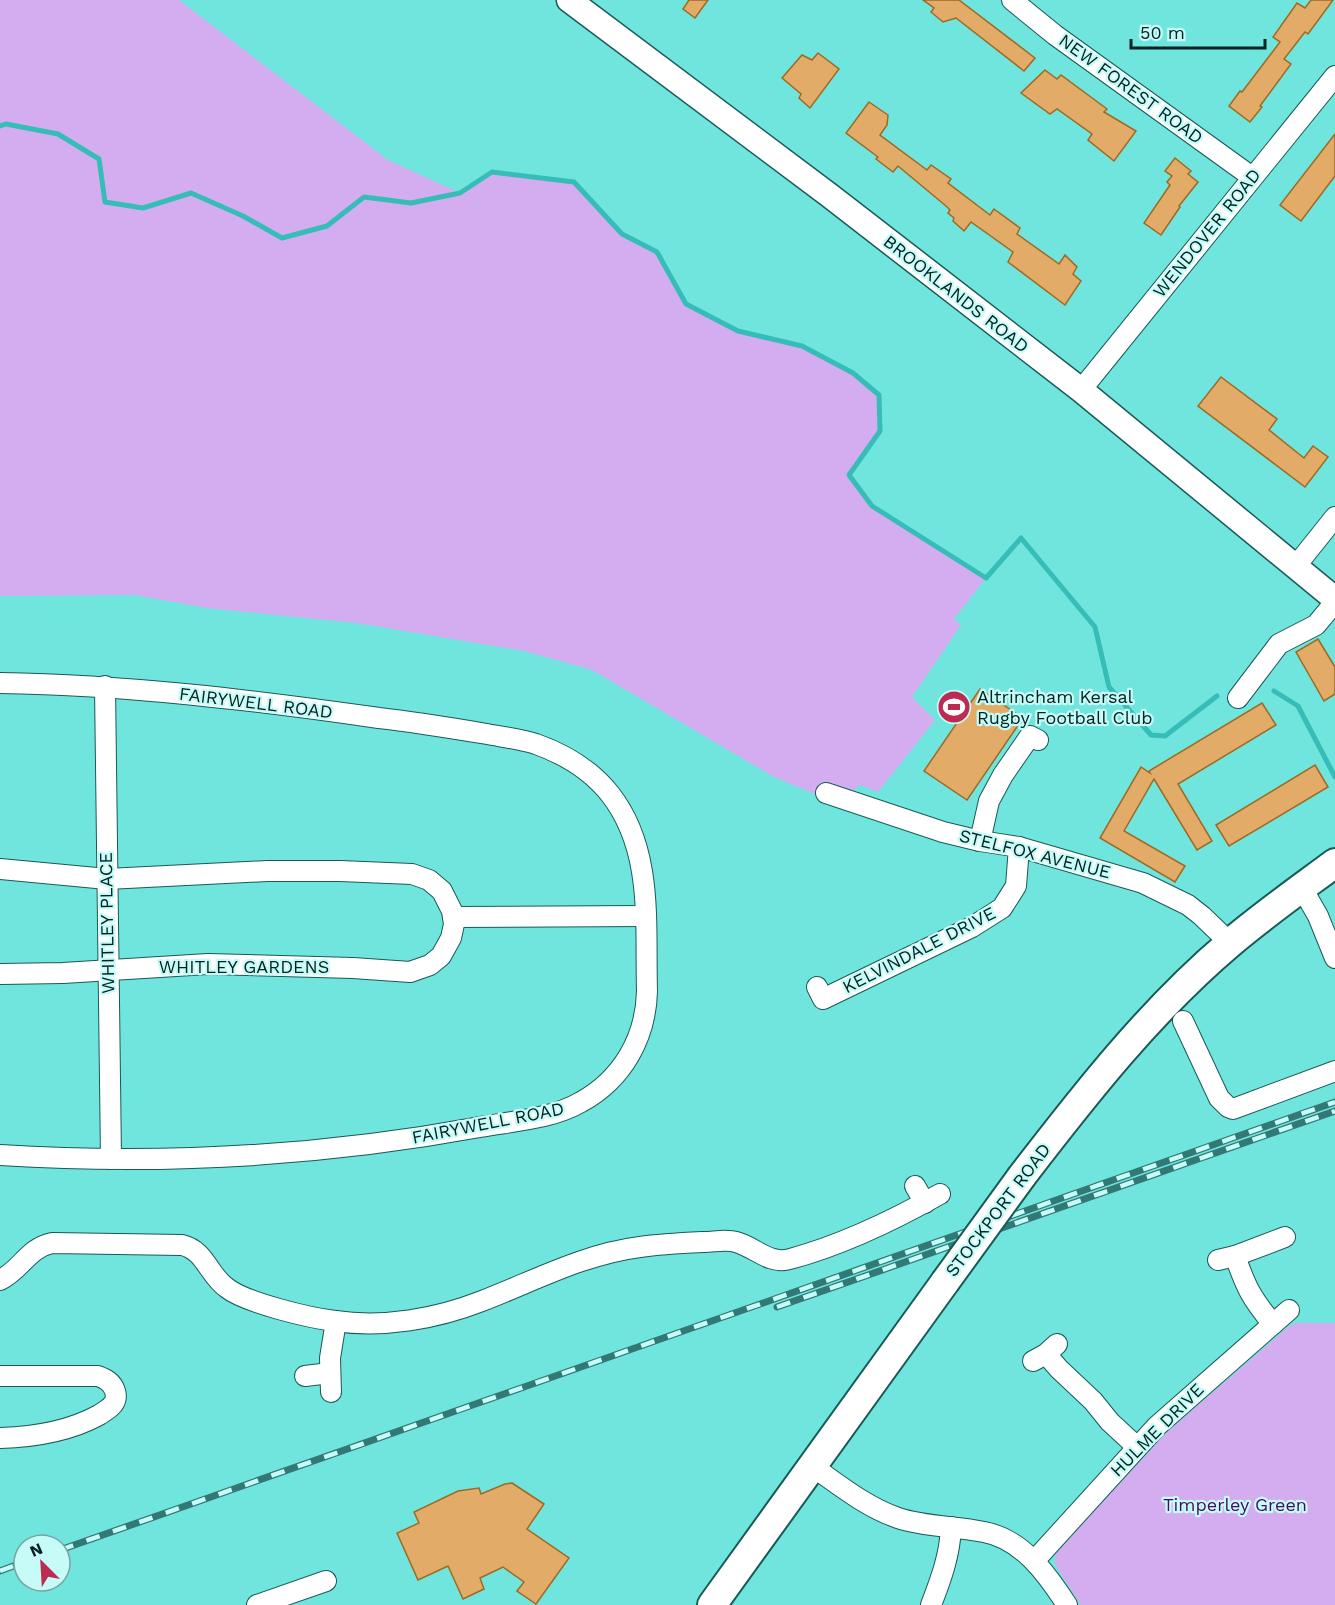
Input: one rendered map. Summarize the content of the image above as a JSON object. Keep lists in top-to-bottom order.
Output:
{
  "streets": {
    "main road": ["STOCKPORT ROAD"],
    "street": [
      "NEW FOREST ROAD",
      "WENDOVER ROAD",
      "BROOKLANDS ROAD",
      "FAIRYWELL ROAD",
      "STELFOX AVENUE",
      "WHITLEY PLACE",
      "KELVINDALE DRIVE",
      "WHITLEY GARDENS",
      "HULME DRIVE"
    ]
  },
  "crossings": [
    ["NEW FOREST ROAD", "WENDOVER ROAD"],
    ["WENDOVER ROAD", "BROOKLANDS ROAD"],
    ["FAIRYWELL ROAD", "WHITLEY PLACE"],
    ["STELFOX AVENUE", "KELVINDALE DRIVE"],
    ["STELFOX AVENUE", "STOCKPORT ROAD"],
    ["WHITLEY PLACE", "WHITLEY GARDENS"]
  ],
  "parks": ["Timperley Green"],
  "places": {
    "sports": ["Altrincham Kersal Rugby Football Club"]
  },
  "scale_bar": "50 m",
  "north": "top left"
}
